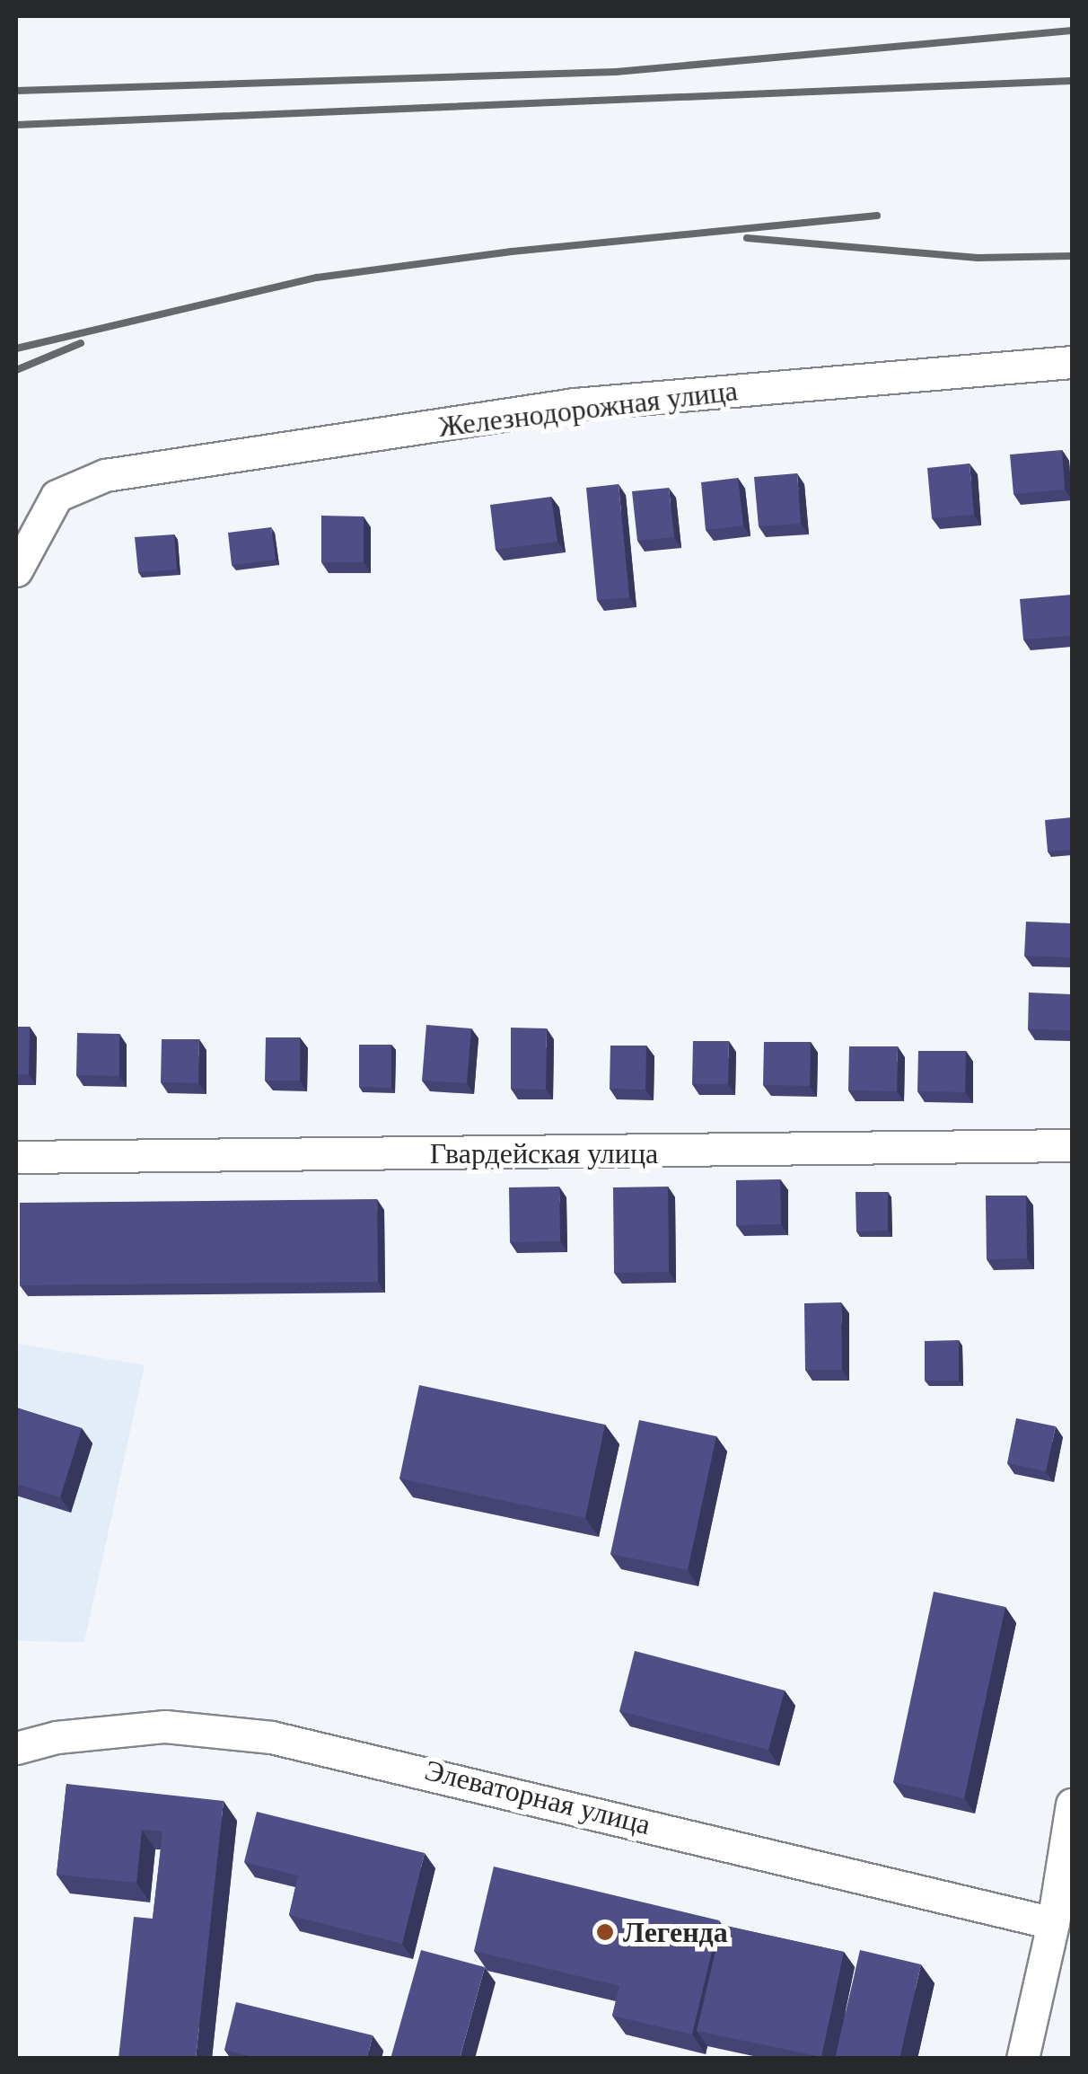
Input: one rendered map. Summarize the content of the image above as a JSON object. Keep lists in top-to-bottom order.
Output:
{
  "streets": {
    "street": ["Железнодорожная улица", "Гвардейская улица", "Элеваторная улица"]
  },
  "places": ["Легенда"]
}
